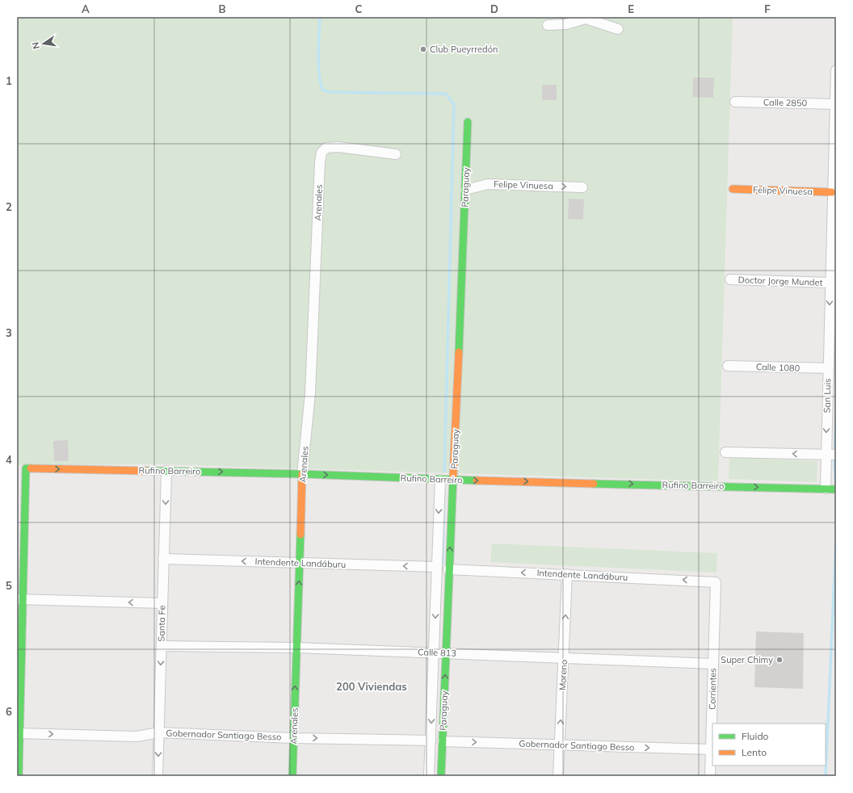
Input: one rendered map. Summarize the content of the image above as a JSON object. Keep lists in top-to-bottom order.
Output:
{
  "streets": {
    "street": [
      "Calle 2850",
      "Felipe Vinuesa",
      "Paraguay",
      "Arenales",
      "Doctor Jorge Mundet",
      "Calle 1080",
      "San Luis",
      "Rufino Barreiro",
      "Intendente Landáburu",
      "Santa Fe",
      "Calle 813",
      "Moreno",
      "Corrientes",
      "Gobernador Santiago Besso"
    ]
  },
  "crossings": [
    ["Calle 2850", "San Luis"],
    ["Felipe Vinuesa", "Paraguay"],
    ["Felipe Vinuesa", "San Luis"],
    ["Paraguay", "Rufino Barreiro"],
    ["Paraguay", "Intendente Landáburu"],
    ["Paraguay", "Calle 813"],
    ["Paraguay", "Gobernador Santiago Besso"],
    ["Arenales", "Rufino Barreiro"],
    ["Arenales", "Intendente Landáburu"],
    ["Arenales", "Calle 813"],
    ["Arenales", "Gobernador Santiago Besso"],
    ["Doctor Jorge Mundet", "San Luis"],
    ["Calle 1080", "San Luis"],
    ["San Luis", "Rufino Barreiro"],
    ["Rufino Barreiro", "Santa Fe"],
    ["Intendente Landáburu", "Santa Fe"],
    ["Intendente Landáburu", "Moreno"],
    ["Intendente Landáburu", "Corrientes"],
    ["Santa Fe", "Calle 813"],
    ["Santa Fe", "Gobernador Santiago Besso"],
    ["Calle 813", "Moreno"],
    ["Calle 813", "Corrientes"],
    ["Moreno", "Gobernador Santiago Besso"],
    ["Corrientes", "Gobernador Santiago Besso"]
  ],
  "one_way": [
    "Felipe Vinuesa",
    "San Luis",
    "Rufino Barreiro",
    "Intendente Landáburu",
    "Santa Fe",
    "Moreno",
    "Gobernador Santiago Besso"
  ],
  "districts": ["200 Viviendas"],
  "places": ["Club Pueyrredón", "Super Chimy"],
  "legend": ["Fluido", "Lento"],
  "north": "left",
  "grid": {
    "columns": [
      "A",
      "B",
      "C",
      "D",
      "E",
      "F"
    ],
    "rows": [
      "1",
      "2",
      "3",
      "4",
      "5",
      "6"
    ]
  }
}
